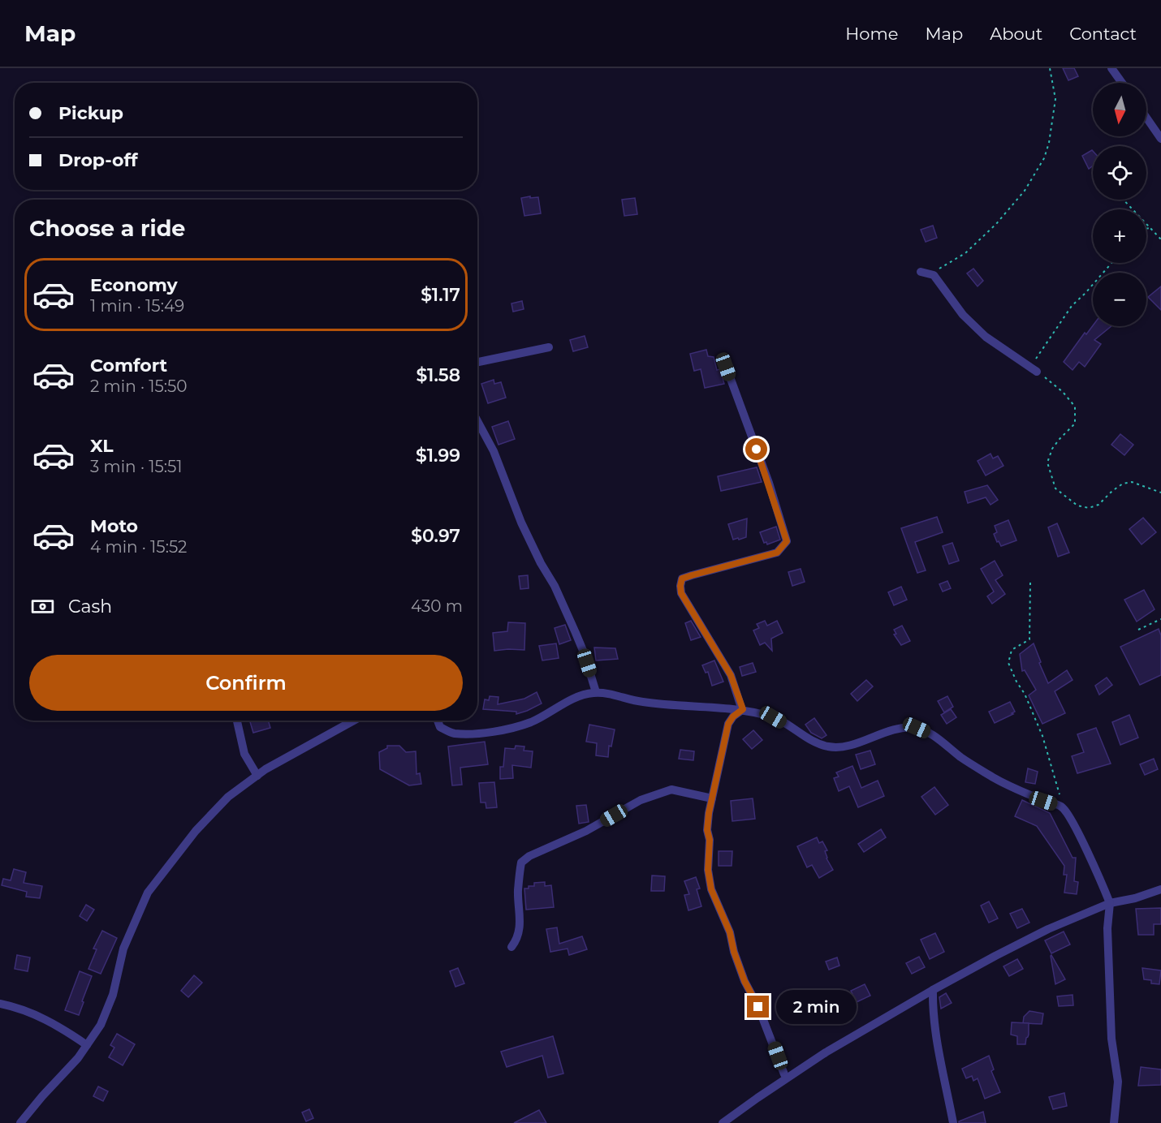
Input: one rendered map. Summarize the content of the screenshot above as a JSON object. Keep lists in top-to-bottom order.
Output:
{
  "north": "bottom",
  "page": {
    "header": "Map",
    "nav": [
      "Home",
      "Map",
      "About",
      "Contact"
    ],
    "map_buttons": ["+", "−"],
    "banner": ["Pickup", "Drop-off"],
    "heading": "Choose a ride",
    "list": [
      {
        "name": "Economy",
        "note": "1 min · 15:49",
        "value": "$1.17"
      },
      {
        "name": "Comfort",
        "note": "2 min · 15:50",
        "value": "$1.58"
      },
      {
        "name": "XL",
        "note": "3 min · 15:51",
        "value": "$1.99"
      },
      {
        "name": "Moto",
        "note": "4 min · 15:52",
        "value": "$0.97"
      }
    ],
    "pay": ["Cash", "430 m"],
    "buttons": "Confirm",
    "bubble": "2 min"
  }
}
